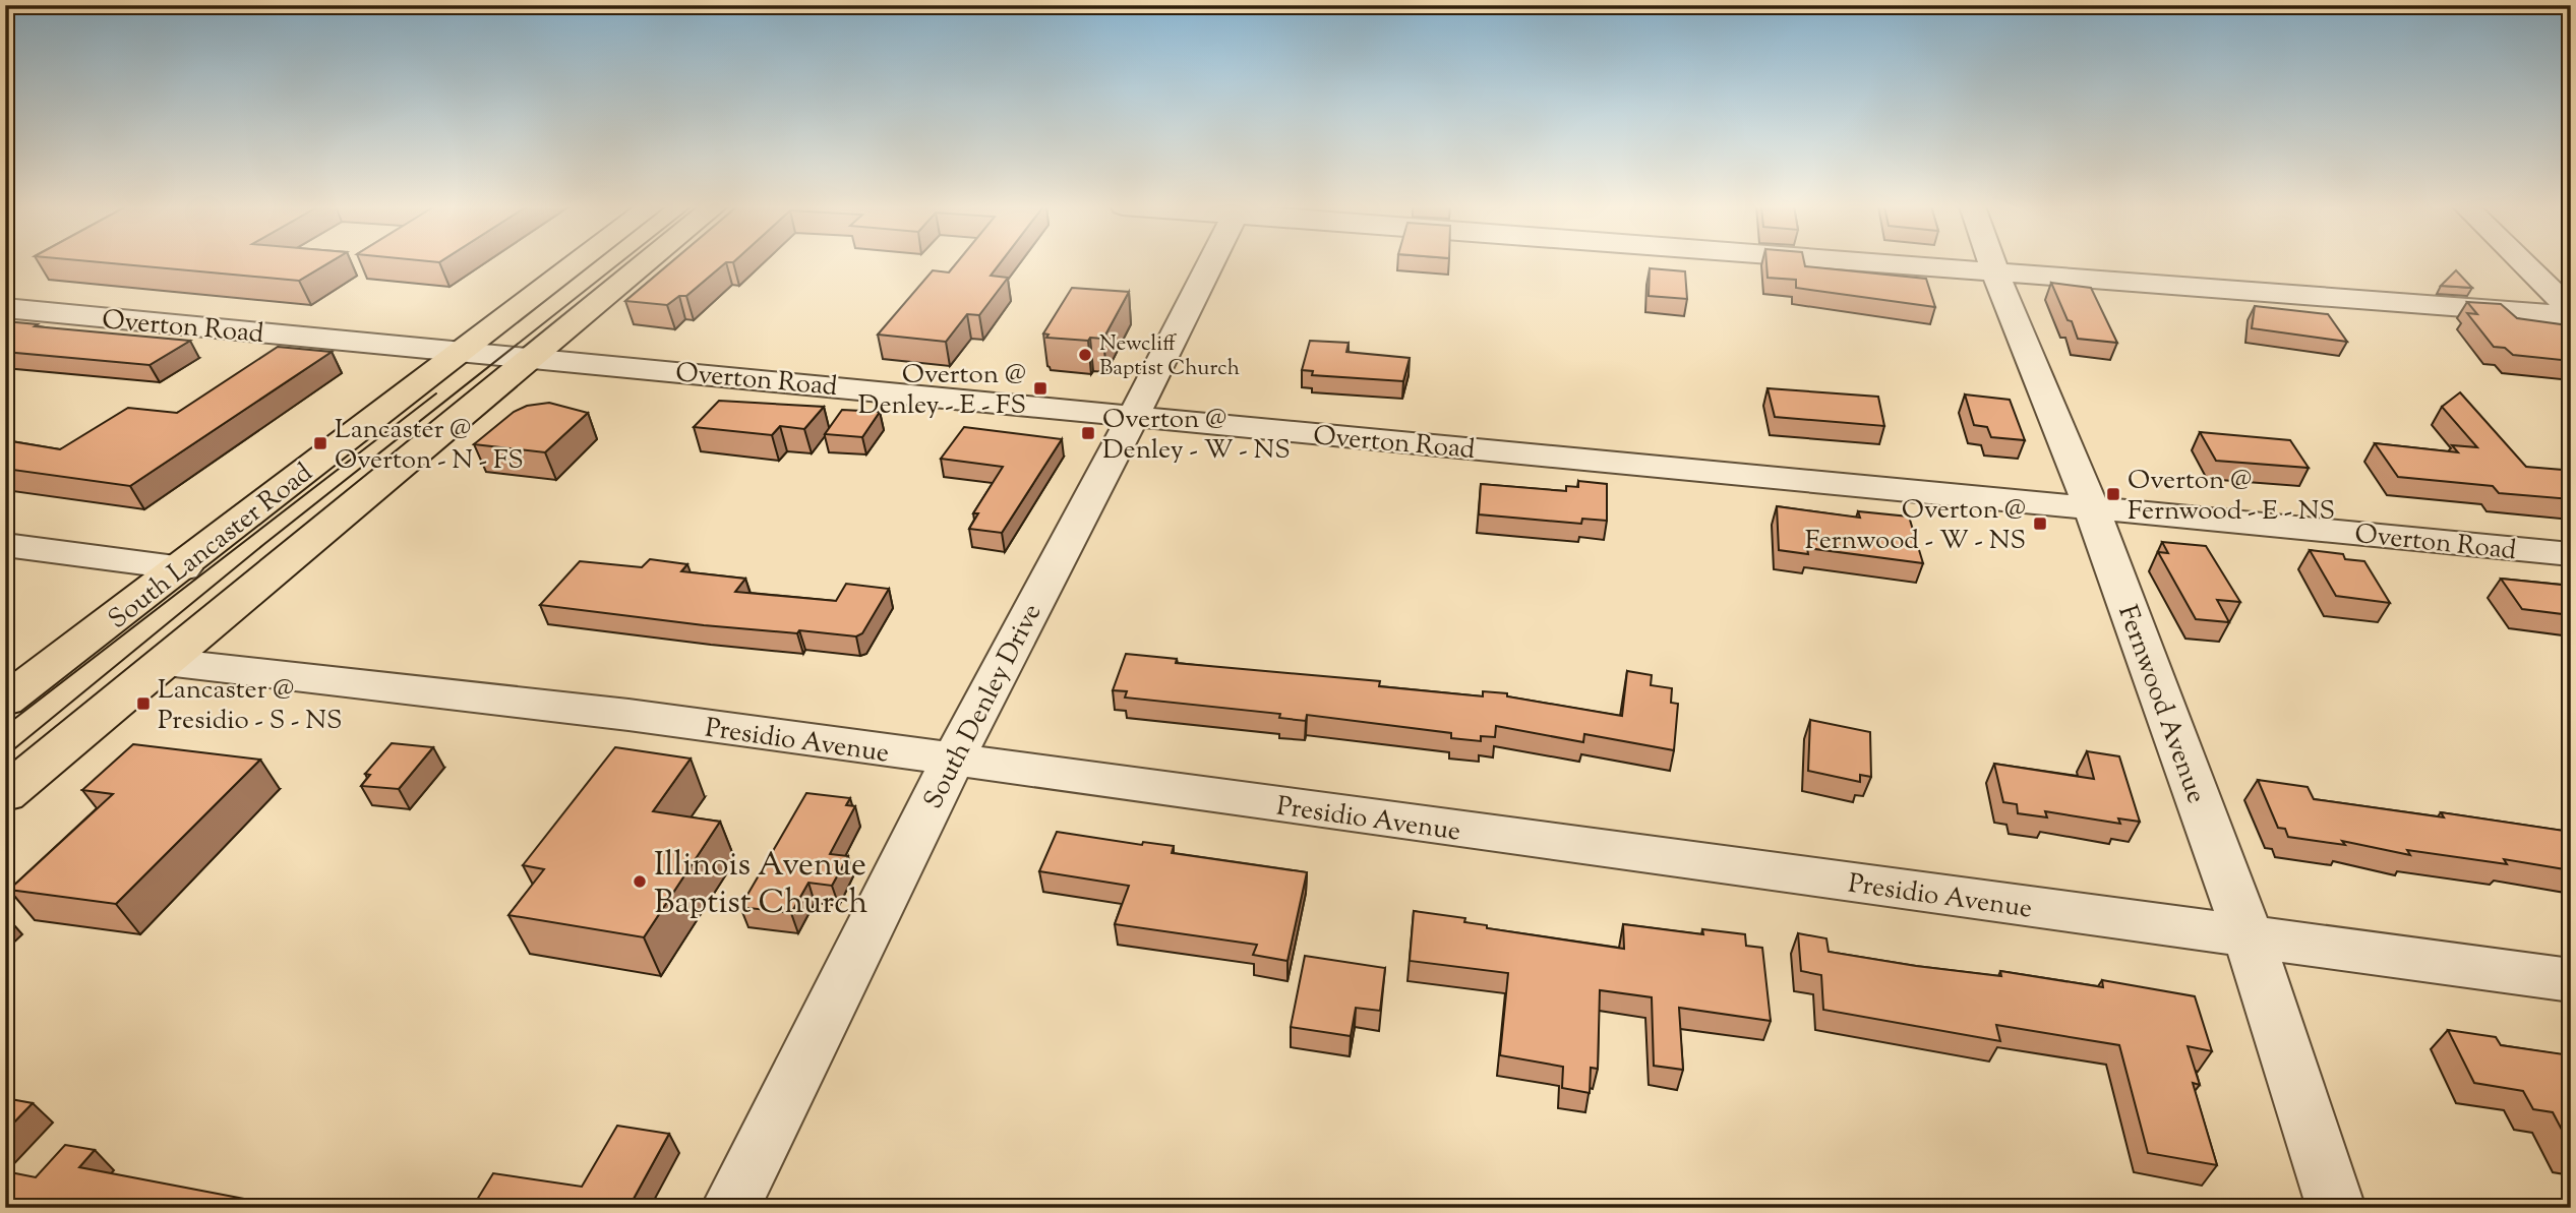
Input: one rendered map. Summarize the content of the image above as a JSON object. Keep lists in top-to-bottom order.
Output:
{
  "streets": {
    "main road": ["South Lancaster Road"],
    "street": [
      "Overton Road",
      "Fernwood Avenue",
      "South Denley Drive",
      "Presidio Avenue"
    ]
  },
  "crossings": [
    ["Overton Road", "South Lancaster Road"],
    ["Overton Road", "Fernwood Avenue"],
    ["Overton Road", "South Denley Drive"],
    ["Fernwood Avenue", "Presidio Avenue"],
    ["South Denley Drive", "Presidio Avenue"]
  ],
  "places": {
    "other": ["Newcliff Baptist Church", "Illinois Avenue Baptist Church"],
    "transit": [
      "Overton @ Denley - E - FS",
      "Overton @ Denley - W - NS",
      "Lancaster @ Overton - N - FS",
      "Overton @ Fernwood - E - NS",
      "Overton @ Fernwood - W - NS",
      "Lancaster @ Presidio - S - NS"
    ]
  }
}
